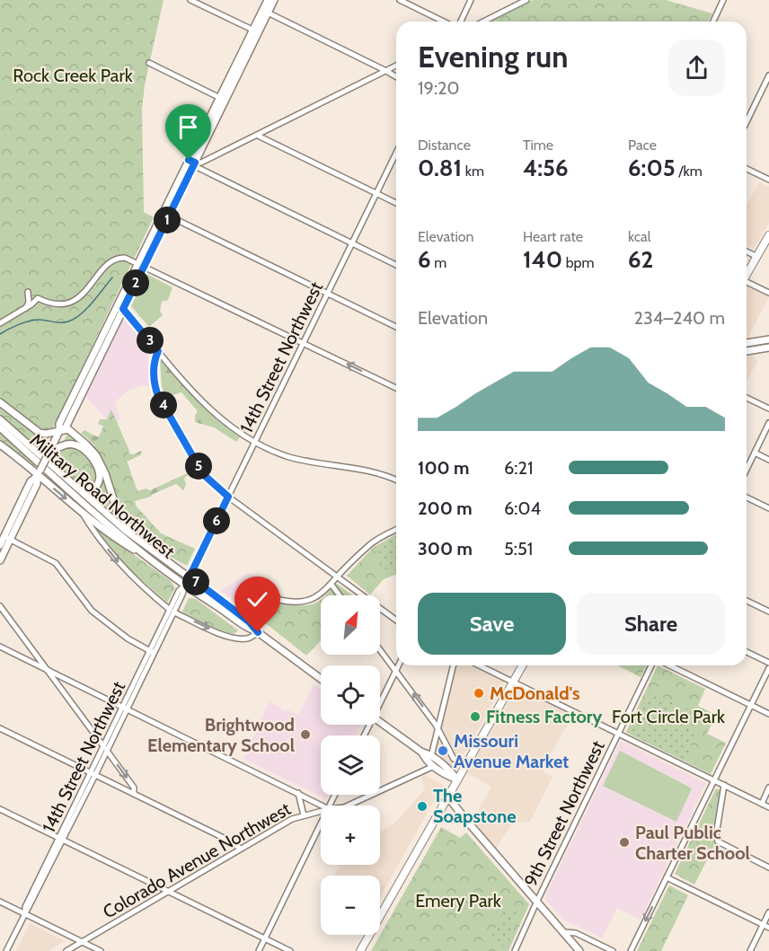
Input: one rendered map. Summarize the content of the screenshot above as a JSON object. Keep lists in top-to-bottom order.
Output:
{
  "streets": {
    "main road": ["Military Road Northwest"],
    "street": ["14th Street Northwest", "9th Street Northwest", "Colorado Avenue Northwest"]
  },
  "crossings": [
    ["14th Street Northwest", "Military Road Northwest"]
  ],
  "parks": ["Rock Creek Park", "Fort Circle Park", "Emery Park"],
  "places": [
    "McDonald's",
    "Fitness Factory",
    "Brightwood Elementary School",
    "Missouri Avenue Market",
    "The Soapstone",
    "Paul Public Charter School"
  ],
  "north": "top right",
  "page": {
    "heading": ["Evening run", "19:20"],
    "stats": [
      ["Distance", "0.81 km"],
      ["Time", "4:56"],
      ["Pace", "6:05 /km"],
      ["Elevation", "6 m"],
      ["Heart rate", "140 bpm"],
      ["kcal", "62"]
    ],
    "pins": [
      "1",
      "2",
      "3",
      "4",
      "5",
      "6",
      "7"
    ],
    "chart": ["Elevation", "234–240 m"],
    "list": [
      {
        "name": "100 m",
        "note": "6:21"
      },
      {
        "name": "200 m",
        "note": "6:04"
      },
      {
        "name": "300 m",
        "note": "5:51"
      }
    ],
    "buttons": ["Save", "Share"],
    "map_buttons": ["+", "−"]
  }
}
